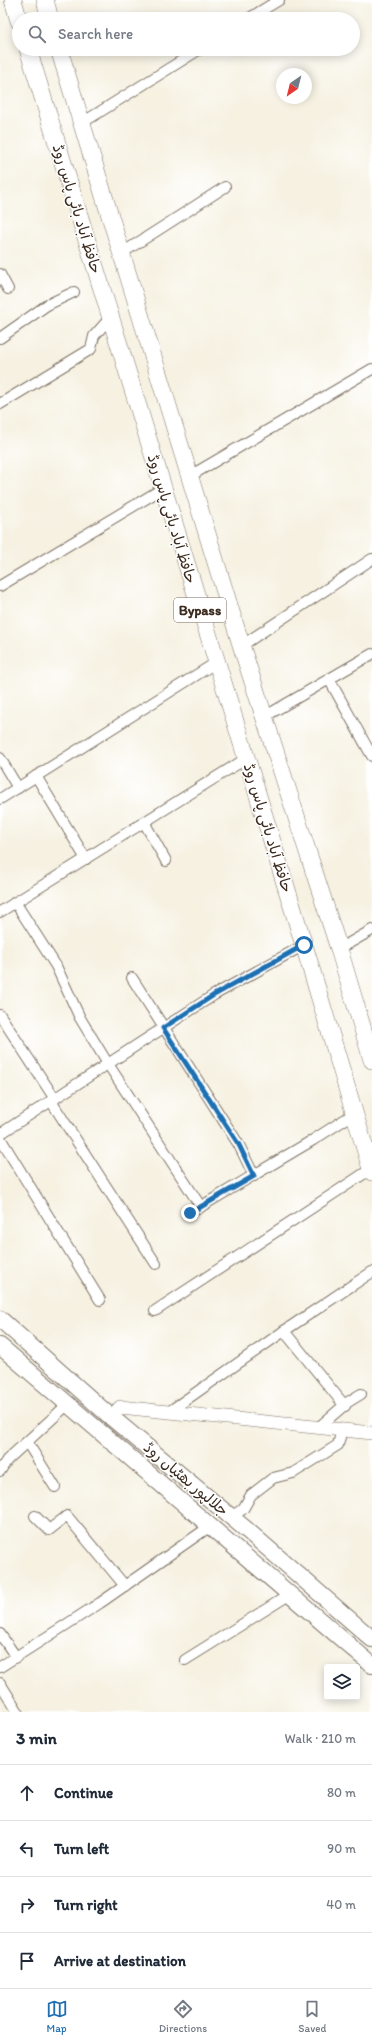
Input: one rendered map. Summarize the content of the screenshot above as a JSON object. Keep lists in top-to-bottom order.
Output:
{
  "streets": {
    "highway": ["حافظ آباد بائی پاس روڈ", "Bypass"],
    "main road": ["جلالپور بھٹیاں روڈ"]
  },
  "north": "bottom left",
  "page": {
    "search": "Search here",
    "heading": ["3 min", "Walk · 210 m"],
    "list": [
      ["Continue", "80 m"],
      ["Turn left", "90 m"],
      ["Turn right", "40 m"],
      "Arrive at destination"
    ],
    "nav": ["Map", "Directions", "Saved"]
  }
}
